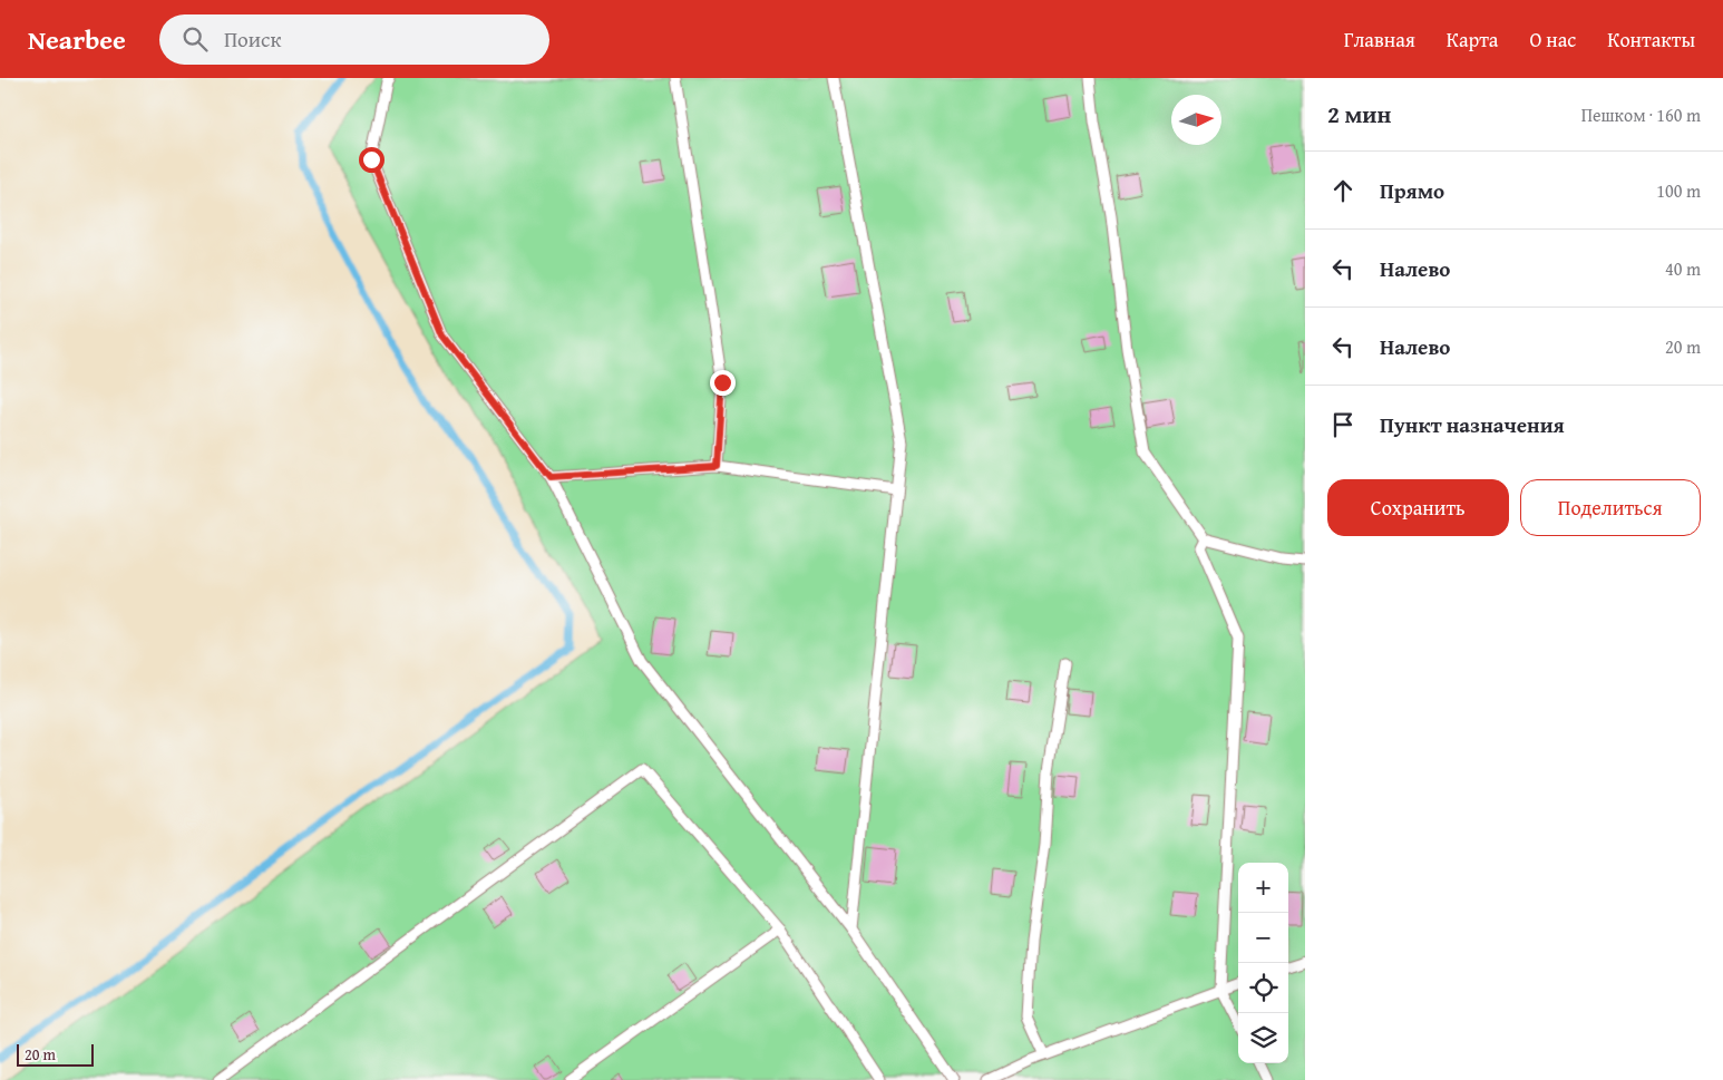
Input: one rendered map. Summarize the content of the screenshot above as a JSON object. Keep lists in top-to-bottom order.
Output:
{
  "scale_bar": "20 m",
  "north": "right",
  "page": {
    "header": "Nearbee",
    "search": "Поиск",
    "nav": [
      "Главная",
      "Карта",
      "О нас",
      "Контакты"
    ],
    "heading": ["2 мин", "Пешком · 160 m"],
    "list": [
      ["Прямо", "100 m"],
      ["Налево", "40 m"],
      ["Налево", "20 m"],
      "Пункт назначения"
    ],
    "buttons": ["Сохранить", "Поделиться"],
    "map_buttons": ["+", "−"],
    "scale": "20 m"
  }
}
